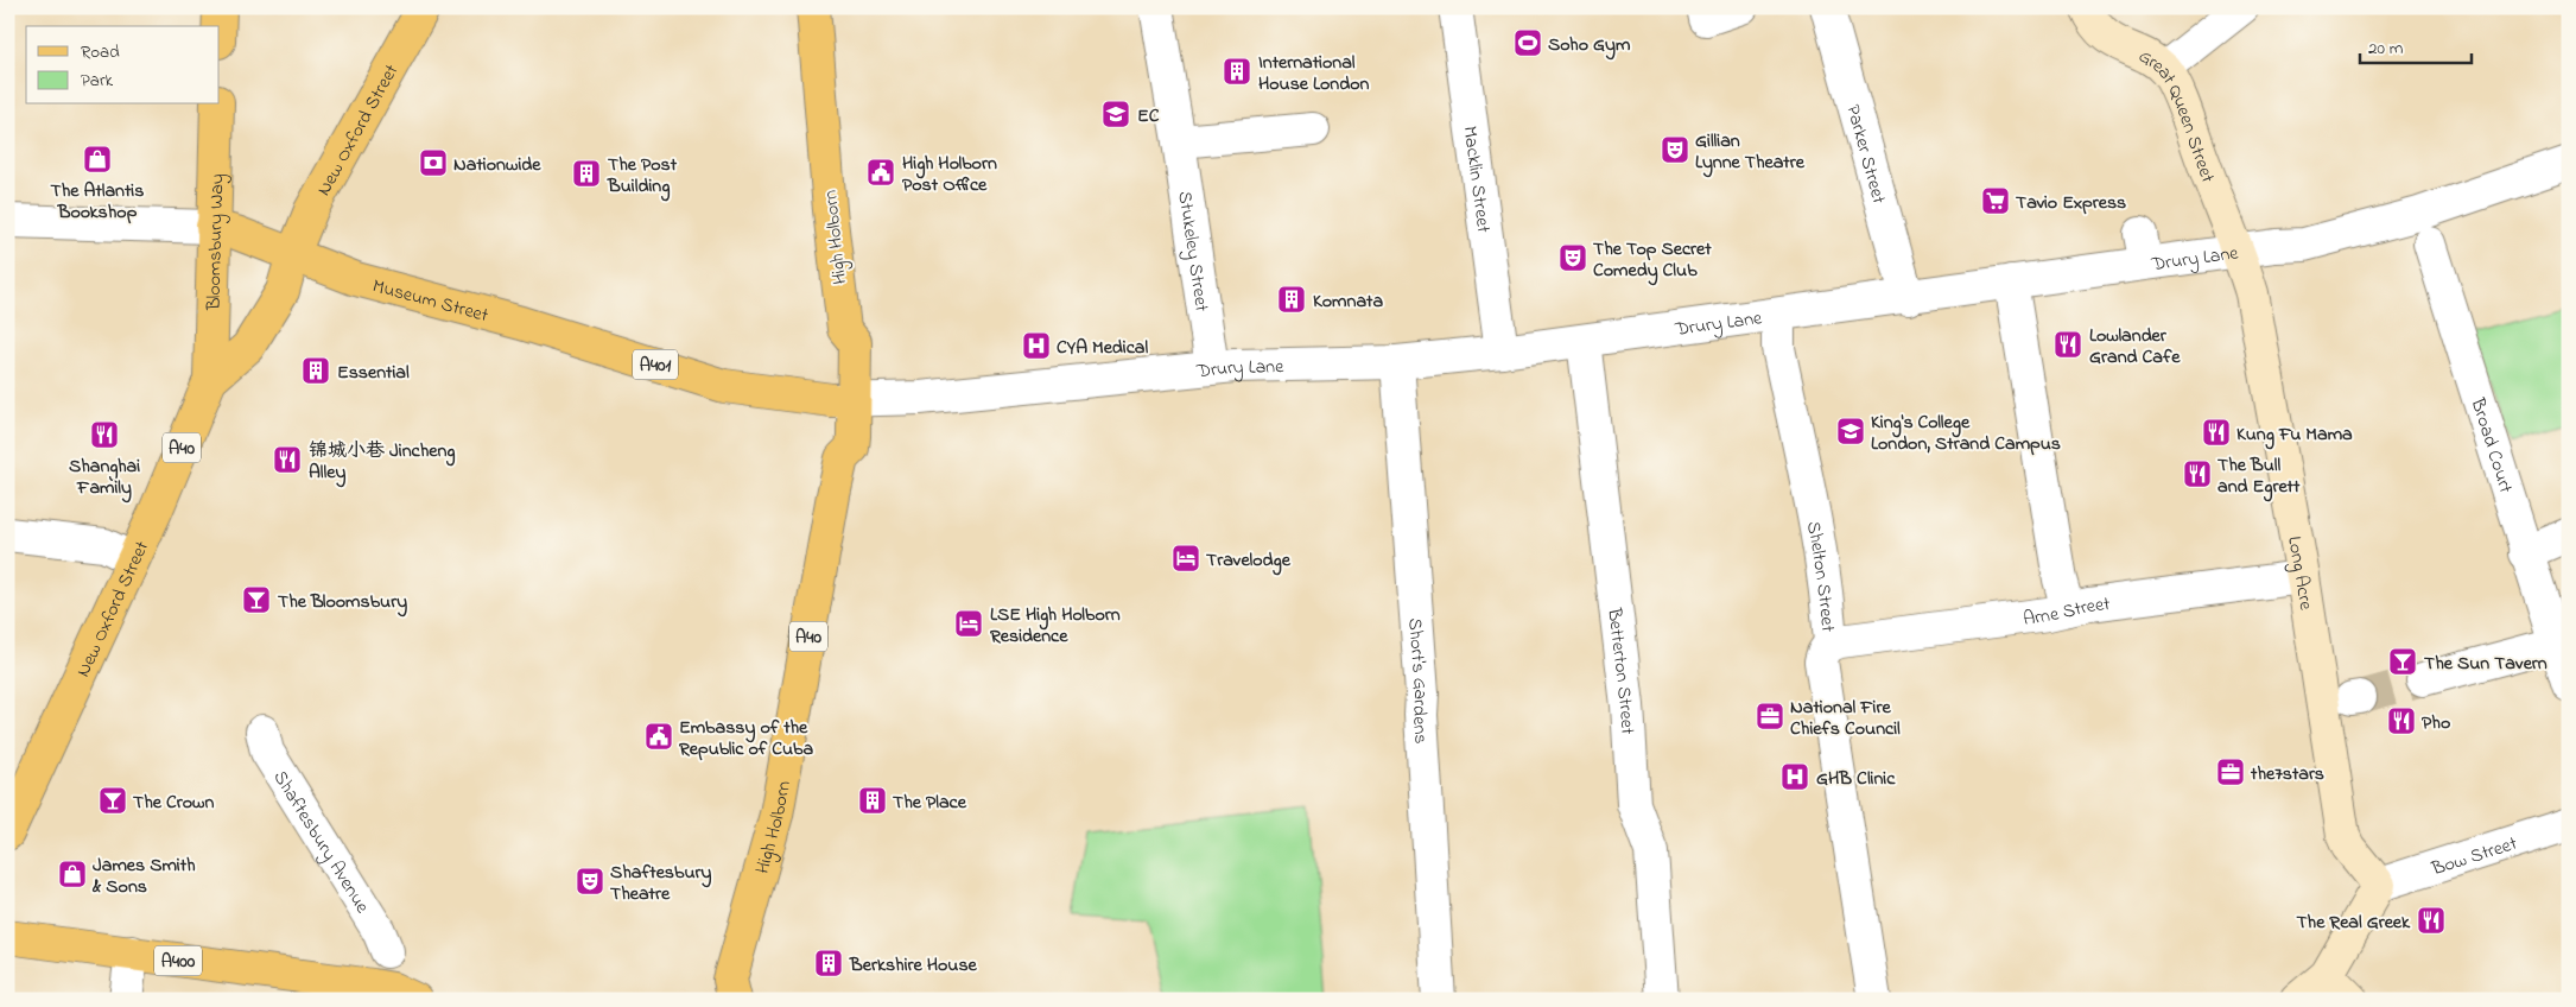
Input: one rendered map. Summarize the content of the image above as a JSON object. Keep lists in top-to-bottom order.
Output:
{
  "streets": {
    "main road": [
      "Great Queen Street",
      "New Oxford Street",
      "High Holborn",
      "Bloomsbury Way",
      "Museum Street",
      "A401",
      "A40",
      "Long Acre",
      "A400"
    ],
    "street": [
      "Parker Street",
      "Macklin Street",
      "Stukeley Street",
      "Drury Lane",
      "Broad Court",
      "Shelton Street",
      "Arne Street",
      "Betterton Street",
      "Short's Gardens",
      "Shaftesbury Avenue",
      "Bow Street"
    ]
  },
  "crossings": [
    ["Great Queen Street", "Drury Lane"],
    ["Great Queen Street", "Long Acre"],
    ["New Oxford Street", "Bloomsbury Way"],
    ["New Oxford Street", "Museum Street"],
    ["Parker Street", "Drury Lane"],
    ["Macklin Street", "Drury Lane"],
    ["High Holborn", "Drury Lane"],
    ["High Holborn", "Museum Street"],
    ["Bloomsbury Way", "Museum Street"],
    ["Drury Lane", "Museum Street"],
    ["Drury Lane", "Long Acre"],
    ["Drury Lane", "Betterton Street"],
    ["Drury Lane", "Short's Gardens"],
    ["Long Acre", "Arne Street"],
    ["Long Acre", "Bow Street"],
    ["Shelton Street", "Arne Street"]
  ],
  "places": {
    "sports": ["Soho Gym"],
    "building": [
      "International House London",
      "The Post Building",
      "Komnata",
      "Essential",
      "The Place",
      "Berkshire House"
    ],
    "school or university": ["EC", "King's College London, Strand Campus"],
    "theatre": ["Gillian Lynne Theatre", "The Top Secret Comedy Club", "Shaftesbury Theatre"],
    "shop": ["The Atlantis Bookshop", "James Smith & Sons"],
    "bank": ["Nationwide"],
    "public building": ["High Holborn Post Office", "Embassy of the Republic of Cuba"],
    "supermarket": ["Tavio Express"],
    "restaurant": [
      "Lowlander Grand Cafe",
      "Kung Fu Mama",
      "Shanghai Family",
      "锦城小巷 Jincheng Alley",
      "The Bull and Egrett",
      "Pho",
      "The Real Greek"
    ],
    "hospital": ["CYA Medical", "GHB Clinic"],
    "hotel": ["Travelodge", "LSE High Holborn Residence"],
    "bar": ["The Bloomsbury", "The Sun Tavern", "The Crown"],
    "office": ["National Fire Chiefs Council", "the7stars"]
  },
  "legend": ["Road", "Park"],
  "scale_bar": "20 m"
}
